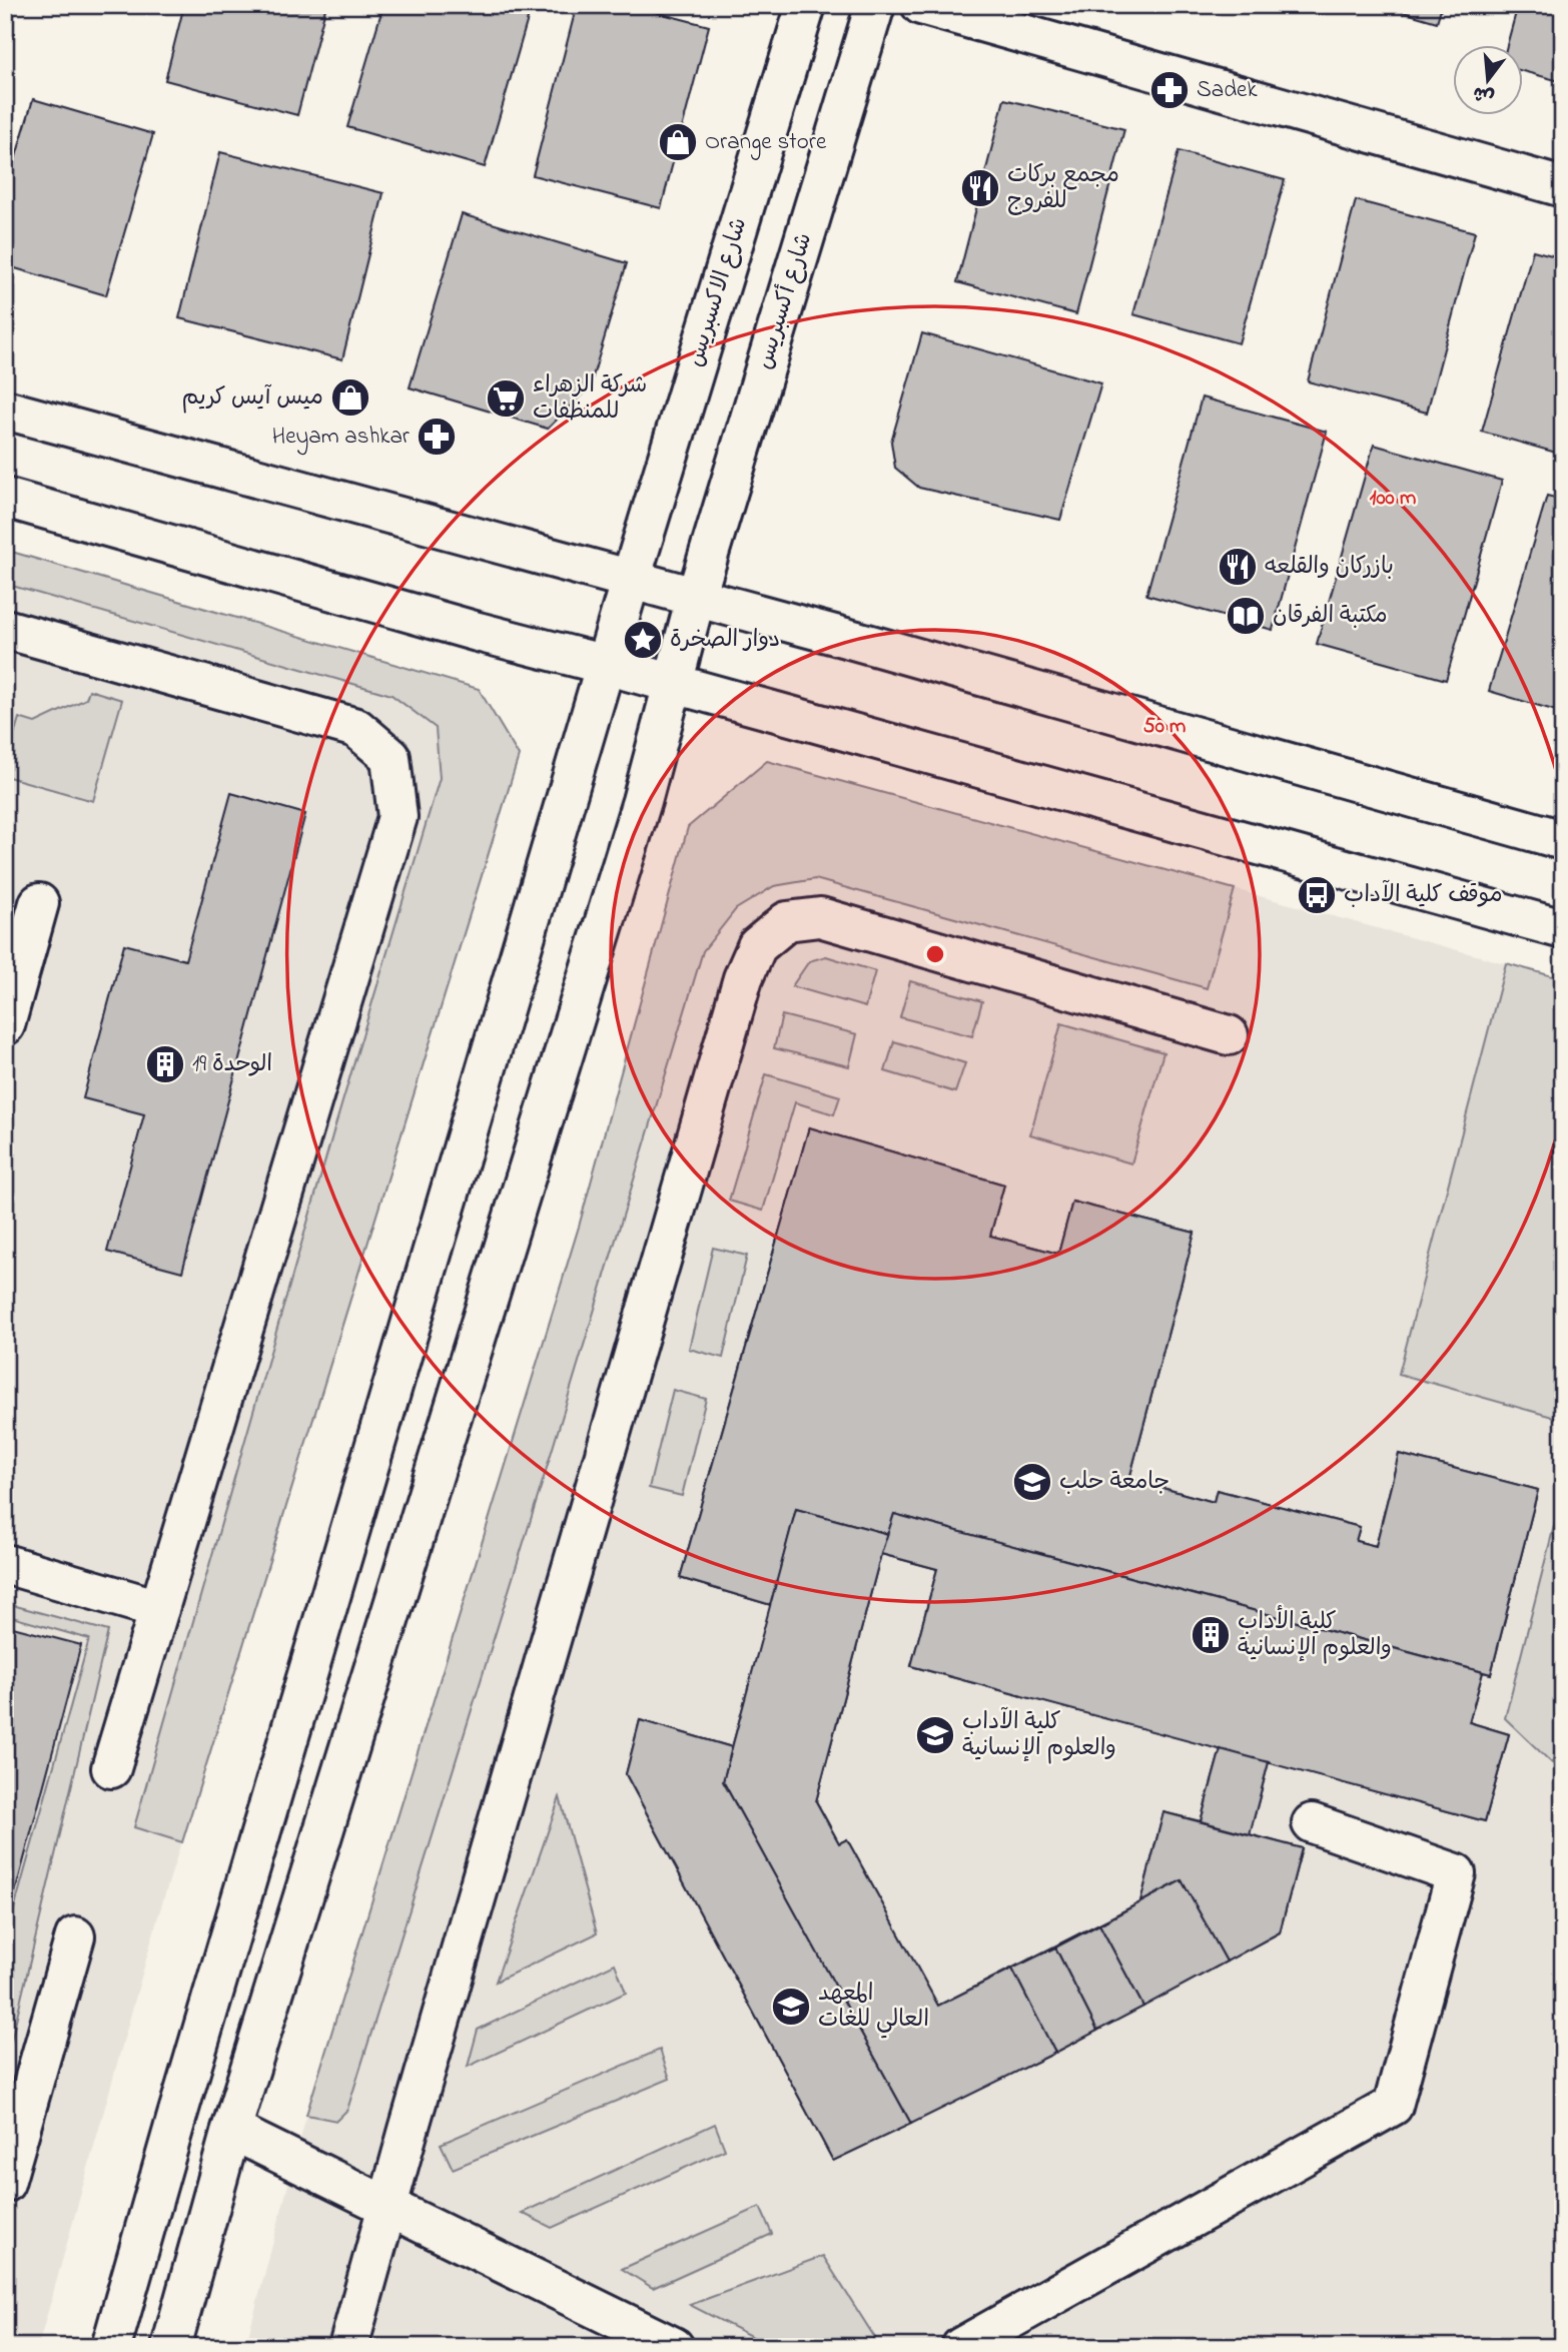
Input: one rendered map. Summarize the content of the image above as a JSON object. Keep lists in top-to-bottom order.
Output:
{
  "streets": {
    "main road": ["شارع الاكسبريس", "شارع أكسبريس"]
  },
  "places": {
    "pharmacy": ["Sadek", "Heyam ashkar"],
    "shop": ["Orange store", "ميس آيس كريم"],
    "restaurant": ["مجمع بركات للفروج", "بازركان والقلعه"],
    "supermarket": ["شركة الزهراء للمنظفات"],
    "library": ["مكتبة الفرقان"],
    "place": ["دوار الصخرة"],
    "bus stop": ["موقف كلية الآداب"],
    "building": ["الوحدة 19", "كلية الأداب والعلوم الإنسانية"],
    "school or university": ["جامعة حلب", "كلية الآداب والعلوم الإنسانية", "المعهد العالي للغات"]
  },
  "north": "bottom",
  "rings": ["100 m", "50 m"]
}
